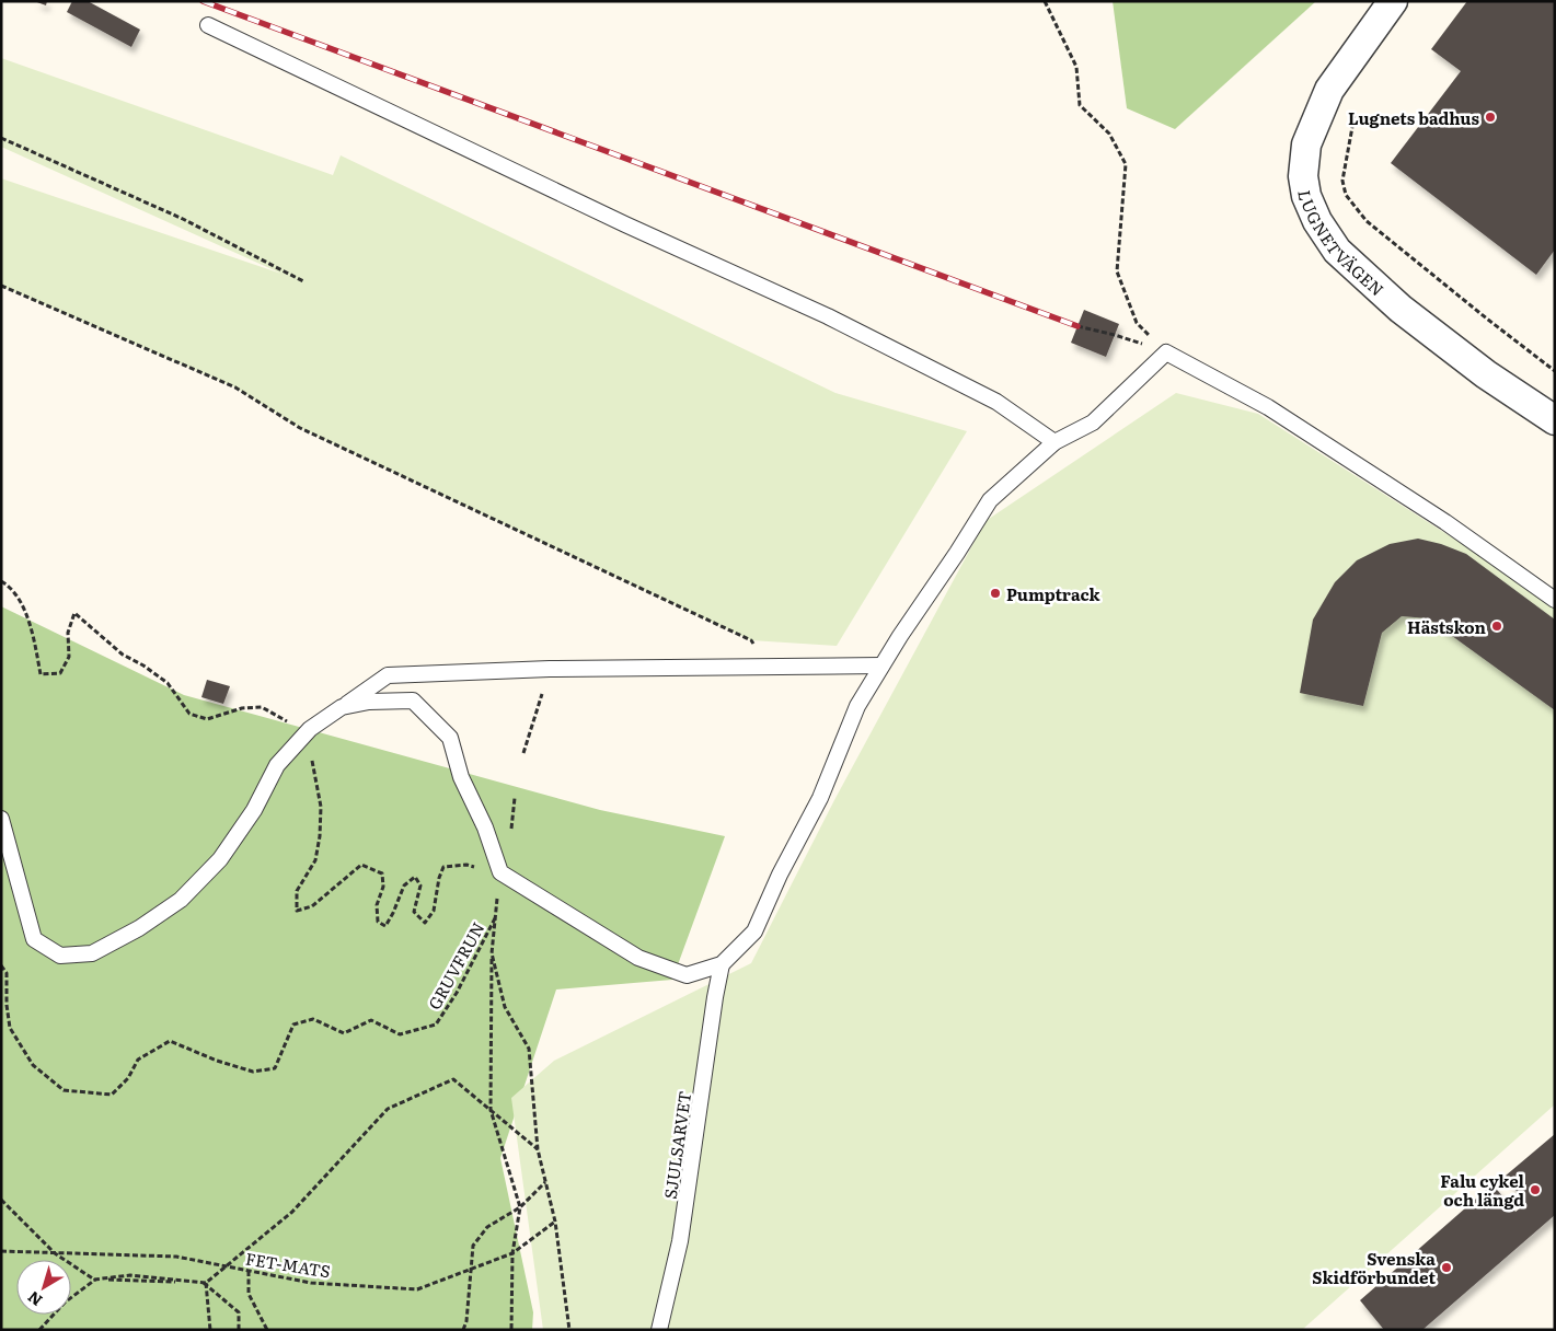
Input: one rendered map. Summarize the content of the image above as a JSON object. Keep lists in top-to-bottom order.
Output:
{
  "streets": {
    "street": ["LUGNETVÄGEN"],
    "lane": ["SJULSARVET"],
    "path": ["GRUVFRUN", "FET-MATS"]
  },
  "places": [
    "Lugnets badhus",
    "Pumptrack",
    "Hästskon",
    "Falu cykel och längd",
    "Svenska Skidförbundet"
  ],
  "north": "bottom left"
}
